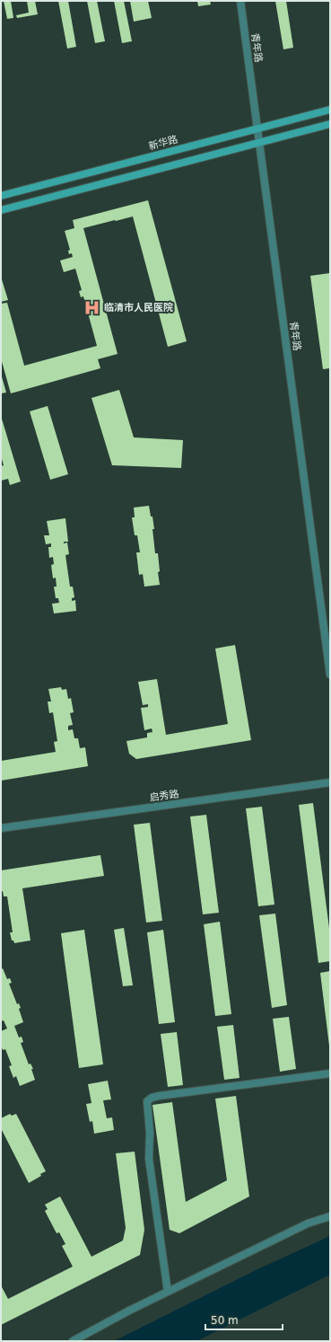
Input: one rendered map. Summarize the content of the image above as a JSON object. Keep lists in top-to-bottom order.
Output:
{
  "streets": {
    "main road": ["新华路"],
    "street": ["青年路", "启秀路"]
  },
  "crossings": [
    ["青年路", "新华路"]
  ],
  "places": {
    "hospital": ["临清市人民医院"]
  },
  "scale_bar": "50 m"
}
